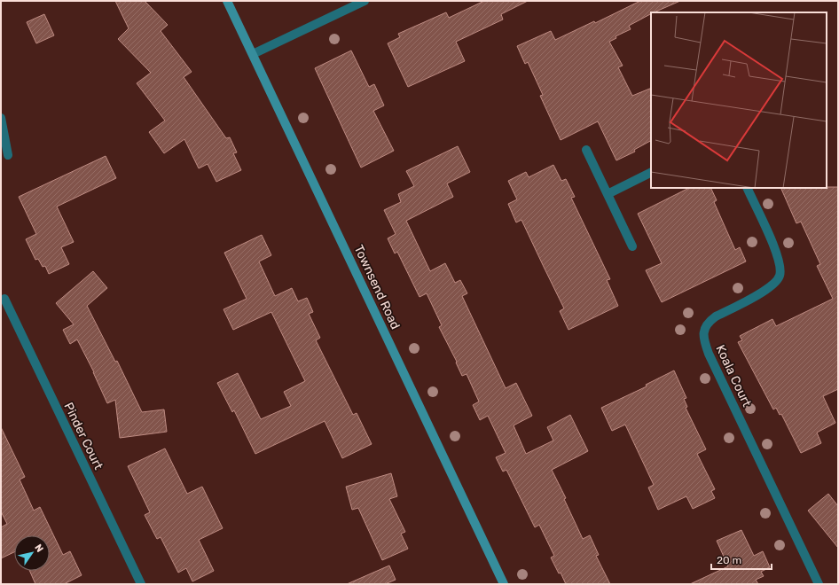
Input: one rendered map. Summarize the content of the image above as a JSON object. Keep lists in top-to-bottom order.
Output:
{
  "streets": {
    "main road": ["Townsend Road"],
    "street": ["Koala Court", "Pinder Court"]
  },
  "scale_bar": "20 m",
  "north": "top right"
}
